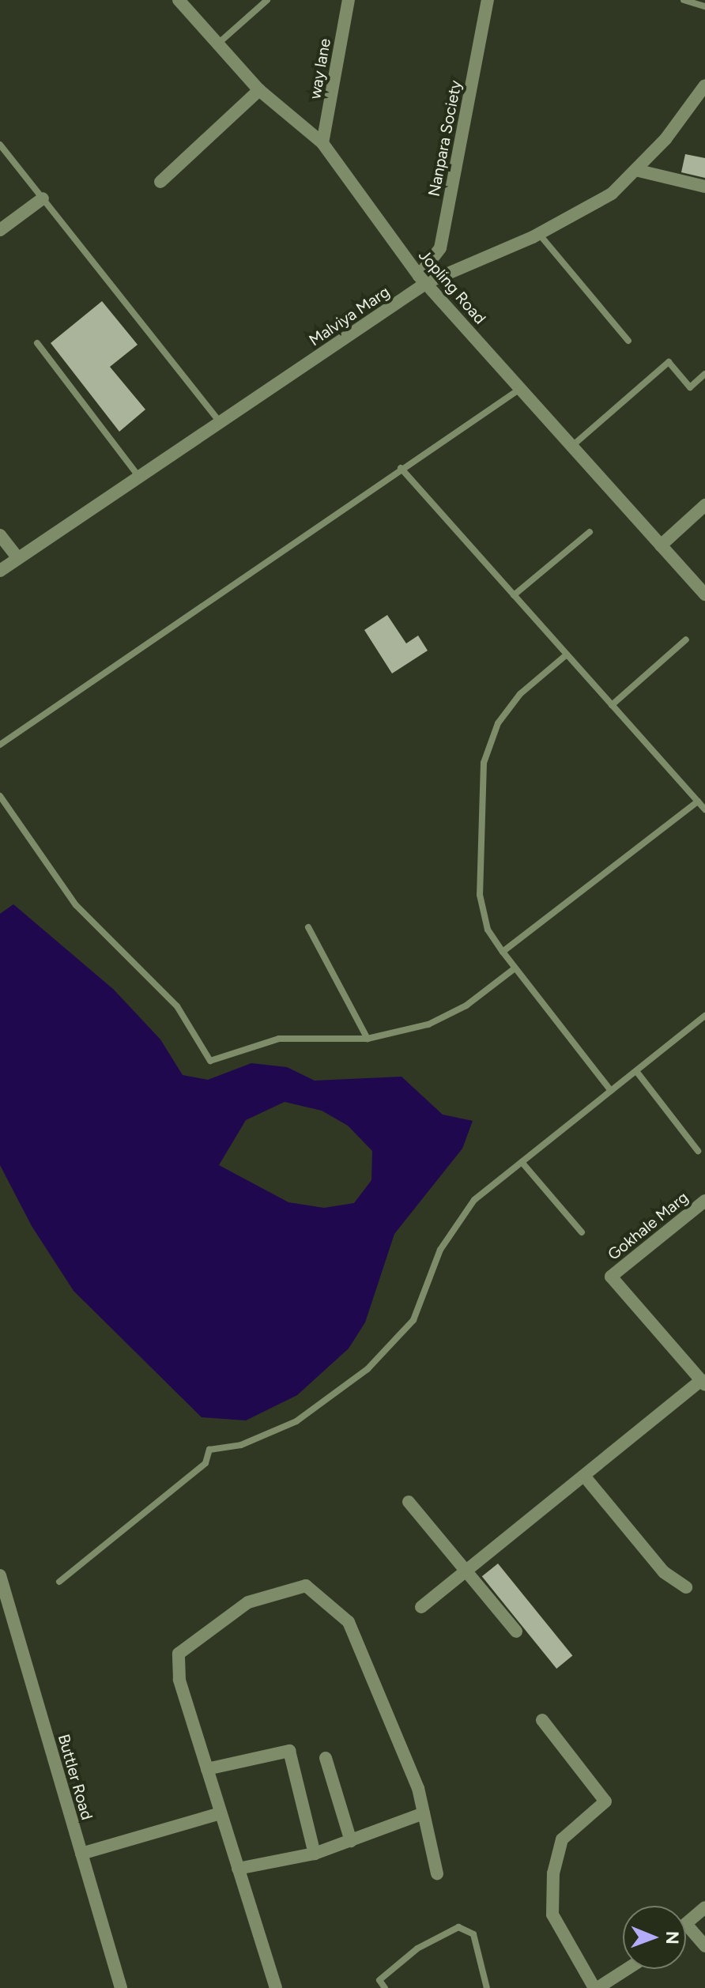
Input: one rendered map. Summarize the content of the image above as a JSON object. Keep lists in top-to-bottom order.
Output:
{
  "streets": {
    "street": [
      "way lane",
      "Nanpara Society",
      "Jopling Road",
      "Malviya Marg",
      "Gokhale Marg",
      "Buttler Road"
    ]
  },
  "crossings": [
    ["way lane", "Jopling Road"],
    ["Nanpara Society", "Jopling Road"],
    ["Nanpara Society", "Malviya Marg"],
    ["Jopling Road", "Malviya Marg"]
  ],
  "north": "right"
}
